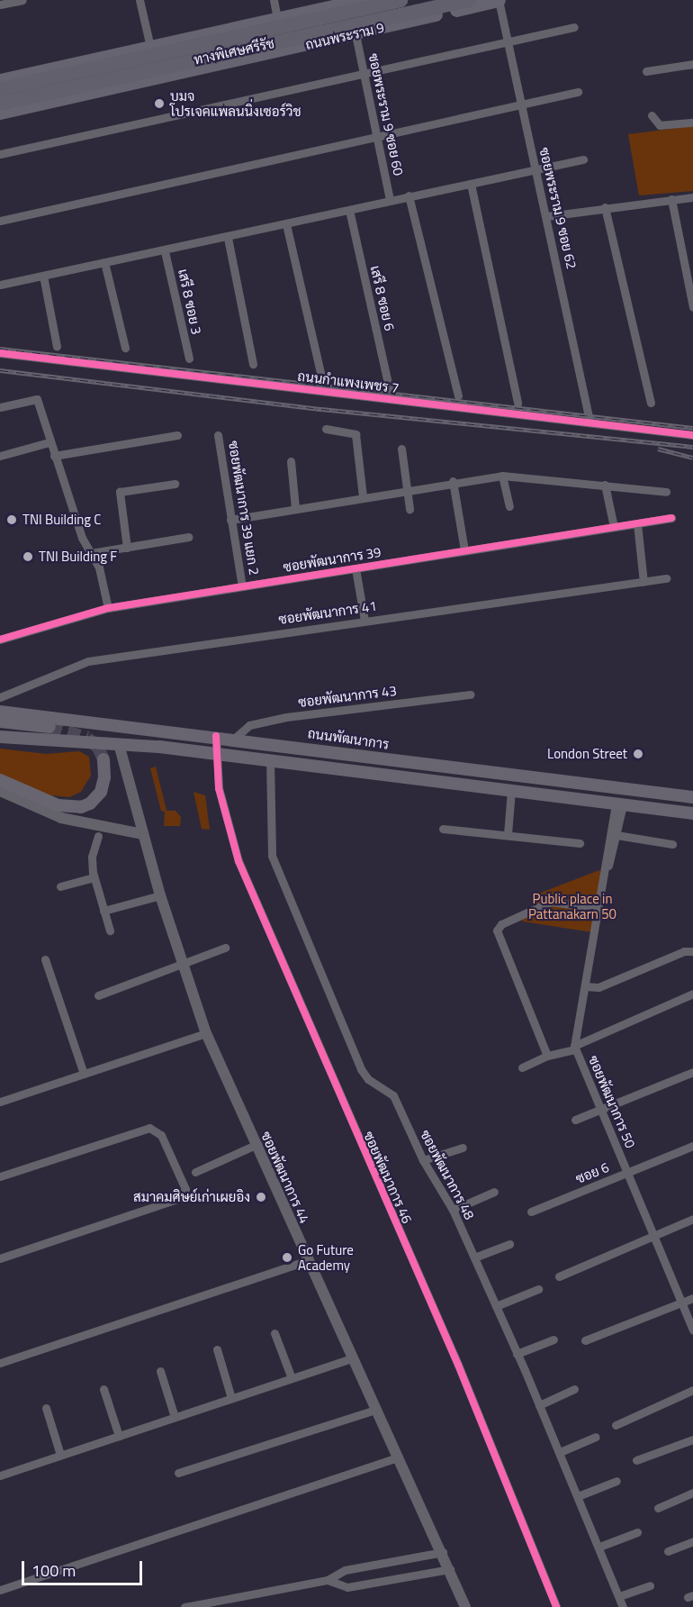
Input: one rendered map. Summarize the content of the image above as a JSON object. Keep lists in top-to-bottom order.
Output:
{
  "streets": {
    "highway": ["ทางพิเศษศรีรัช"],
    "main road": ["ถนนพระราม 9", "ถนนพัฒนาการ"],
    "street": [
      "ซอยพระราม 9 ซอย 60",
      "ซอยพระราม 9 ซอย 62",
      "เสรี 8 ซอย 6",
      "เสรี 8 ซอย 3",
      "ถนนกำแพงเพชร 7",
      "ซอยพัฒนาการ 39 แยก 2",
      "ซอยพัฒนาการ 39",
      "ซอยพัฒนาการ 41",
      "ซอยพัฒนาการ 43",
      "ซอยพัฒนาการ 50",
      "ซอย 6",
      "ซอยพัฒนาการ 48",
      "ซอยพัฒนาการ 44",
      "ซอยพัฒนาการ 46"
    ]
  },
  "crossings": [
    ["ถนนพระราม 9", "ซอยพระราม 9 ซอย 60"],
    ["ถนนพระราม 9", "ซอยพระราม 9 ซอย 62"],
    ["ซอยพระราม 9 ซอย 62", "ถนนกำแพงเพชร 7"],
    ["ซอยพัฒนาการ 39 แยก 2", "ซอยพัฒนาการ 39"],
    ["ซอยพัฒนาการ 43", "ถนนพัฒนาการ"],
    ["ถนนพัฒนาการ", "ซอยพัฒนาการ 46"],
    ["ซอยพัฒนาการ 50", "ซอย 6"]
  ],
  "parks": ["Public place in Pattanakarn 50"],
  "places": [
    "บมจ โปรเจคแพลนนิ่งเซอร์วิช",
    "TNI Building C",
    "TNI Building F",
    "London Street",
    "สมาคมศิษย์เก่าเผยอิง",
    "Go Future Academy"
  ],
  "scale_bar": "100 m"
}
